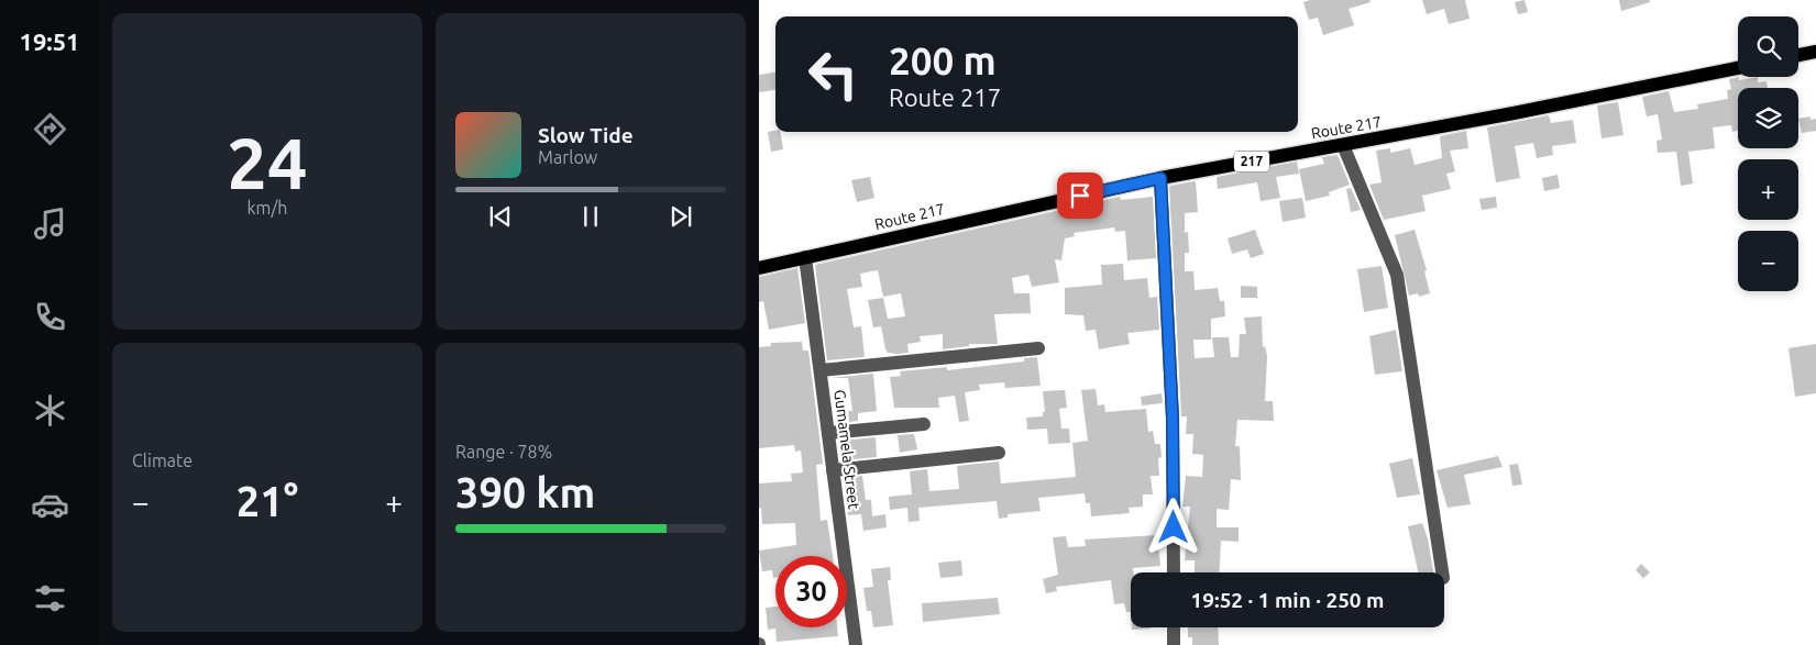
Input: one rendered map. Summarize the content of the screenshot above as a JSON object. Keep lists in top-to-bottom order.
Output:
{
  "streets": {
    "main road": ["Route 217", "217"],
    "street": ["Gumamela Street"]
  },
  "crossings": [
    ["Route 217", "Gumamela Street"]
  ],
  "page": {
    "tabs": "19:51",
    "tile": [
      ["24", "km/h"],
      "Climate",
      ["Range · 78%", "390 km"]
    ],
    "map_buttons": ["+", "−"],
    "turn": ["200 m", "Route 217"],
    "song": ["Slow Tide", "Marlow"],
    "heat": ["−", "21°", "+"],
    "limit": "30",
    "trip": "19:52 · 1 min · 250 m"
  }
}
